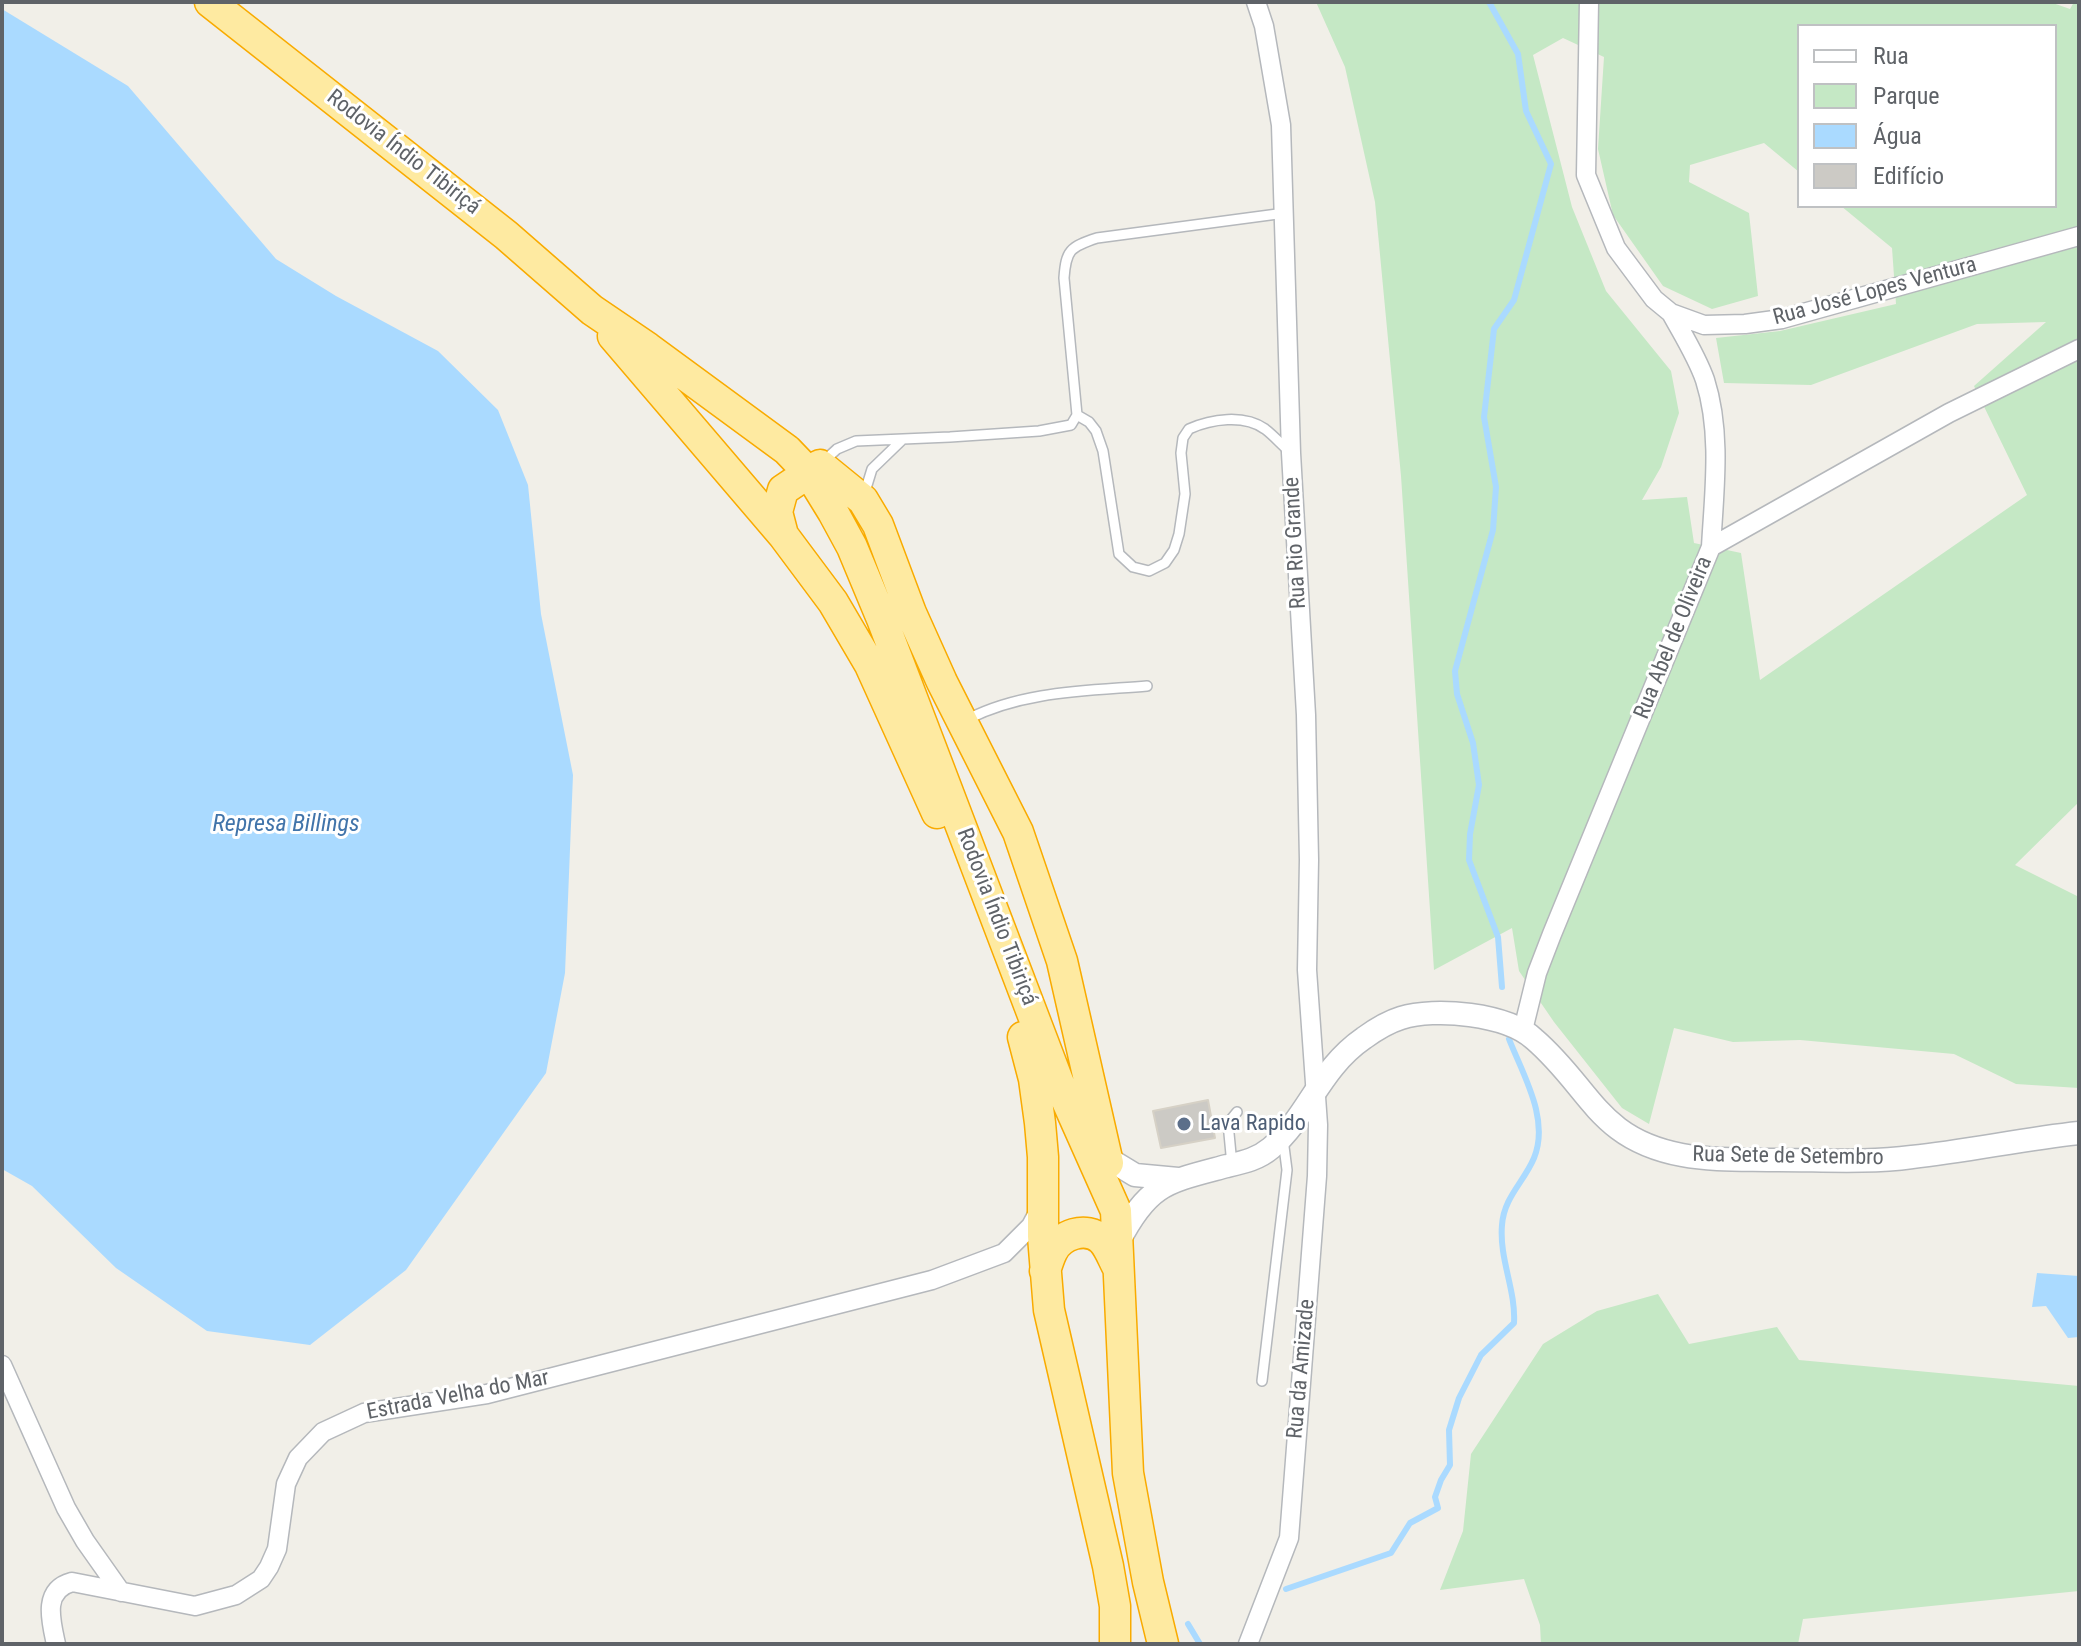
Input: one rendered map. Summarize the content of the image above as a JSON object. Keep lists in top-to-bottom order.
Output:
{
  "streets": {
    "highway": ["Rodovia Índio Tibiriçá"],
    "street": [
      "Rua José Lopes Ventura",
      "Rua Rio Grande",
      "Rua Abel de Oliveira",
      "Rua Sete de Setembro",
      "Rua da Amizade",
      "Estrada Velha do Mar"
    ]
  },
  "crossings": [
    ["Rodovia Índio Tibiriçá", "Rua Sete de Setembro"],
    ["Rua Rio Grande", "Rua Sete de Setembro"],
    ["Rua Rio Grande", "Rua da Amizade"],
    ["Rua Abel de Oliveira", "Rua Sete de Setembro"],
    ["Rua Sete de Setembro", "Rua da Amizade"]
  ],
  "water": ["Represa Billings"],
  "places": ["Lava Rapido"],
  "legend": [
    "Rua",
    "Parque",
    "Água",
    "Edifício"
  ]
}
